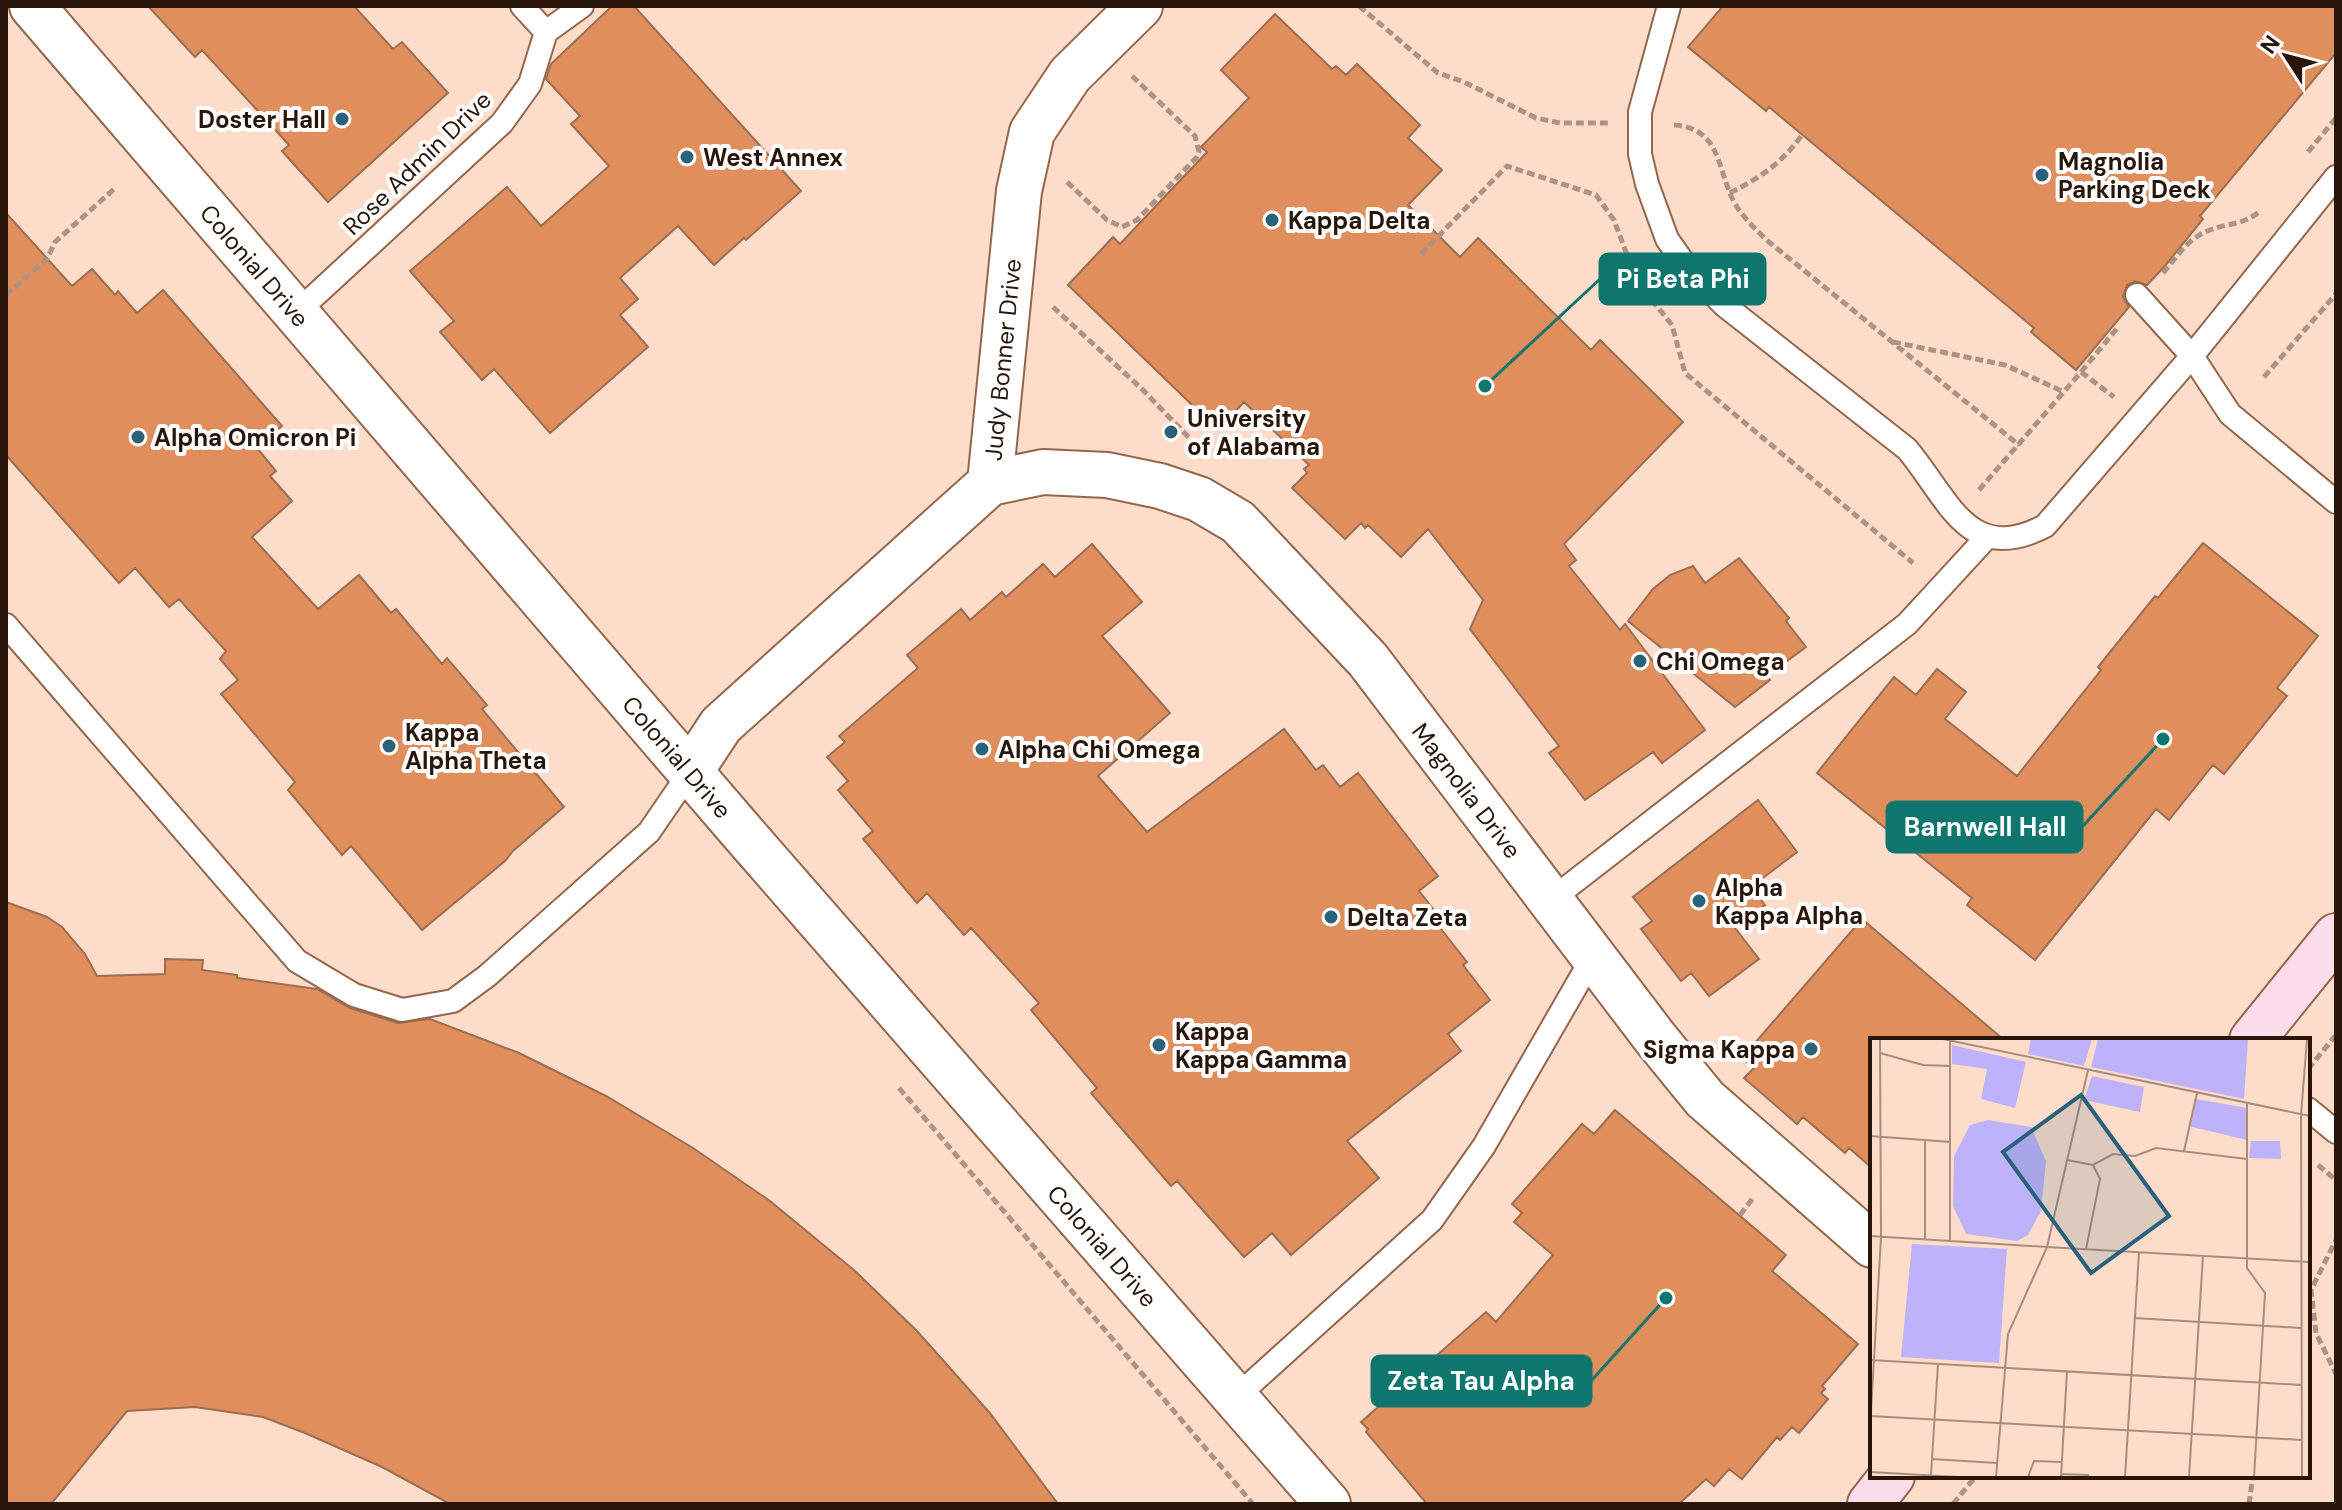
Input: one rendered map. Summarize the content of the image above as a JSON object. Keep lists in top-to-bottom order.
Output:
{
  "streets": {
    "street": ["Colonial Drive", "Judy Bonner Drive", "Magnolia Drive"],
    "lane": ["Rose Admin Drive"]
  },
  "crossings": [
    ["Rose Admin Drive", "Colonial Drive"],
    ["Colonial Drive", "Judy Bonner Drive"],
    ["Judy Bonner Drive", "Magnolia Drive"]
  ],
  "places": [
    "Doster Hall",
    "West Annex",
    "Magnolia Parking Deck",
    "Kappa Delta",
    "Pi Beta Phi",
    "University of Alabama",
    "Alpha Omicron Pi",
    "Chi Omega",
    "Barnwell Hall",
    "Kappa Alpha Theta",
    "Alpha Chi Omega",
    "Alpha Kappa Alpha",
    "Delta Zeta",
    "Kappa Kappa Gamma",
    "Sigma Kappa",
    "Zeta Tau Alpha"
  ],
  "north": "top left"
}
